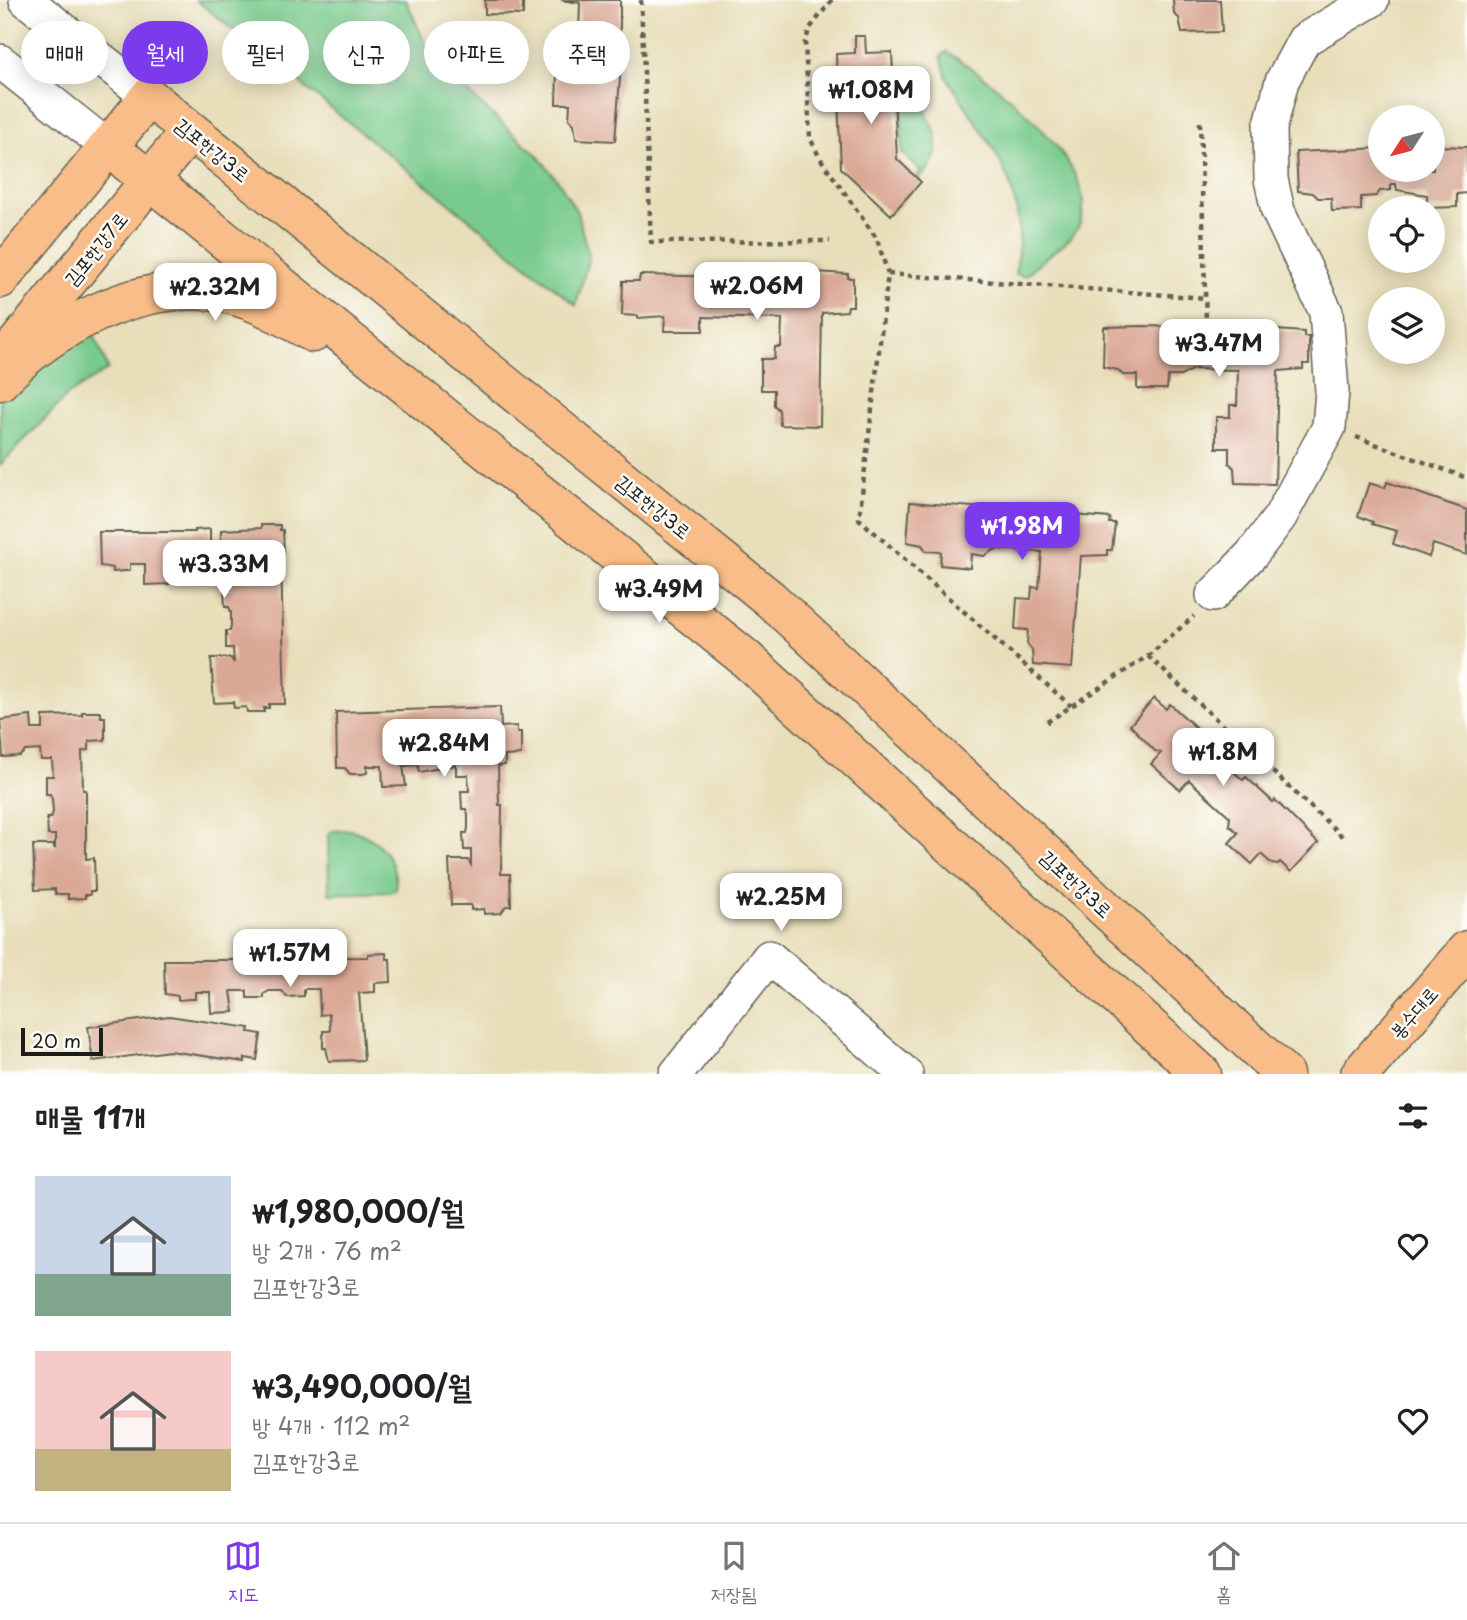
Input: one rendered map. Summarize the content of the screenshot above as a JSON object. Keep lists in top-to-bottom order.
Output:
{
  "streets": {
    "main road": ["김포한강3로", "김포한강7로", "봉수대로"]
  },
  "crossings": [
    ["김포한강3로", "김포한강7로"]
  ],
  "scale_bar": "20 m",
  "north": "bottom left",
  "page": {
    "chip": [
      "매매",
      "월세",
      "필터",
      "신규",
      "아파트",
      "주택"
    ],
    "price": [
      "₩1.08M",
      "₩2.06M",
      "₩2.32M",
      "₩3.47M",
      "₩1.98M",
      "₩3.33M",
      "₩3.49M",
      "₩2.84M",
      "₩1.8M",
      "₩2.25M",
      "₩1.57M"
    ],
    "scale": "20 m",
    "heading": "매물 11개",
    "list": [
      {
        "name": "₩1,980,000/월",
        "note": "방 2개 · 76 m² · 김포한강3로"
      },
      {
        "name": "₩3,490,000/월",
        "note": "방 4개 · 112 m² · 김포한강3로"
      }
    ],
    "tabs": ["지도", "저장됨", "홈"]
  }
}
